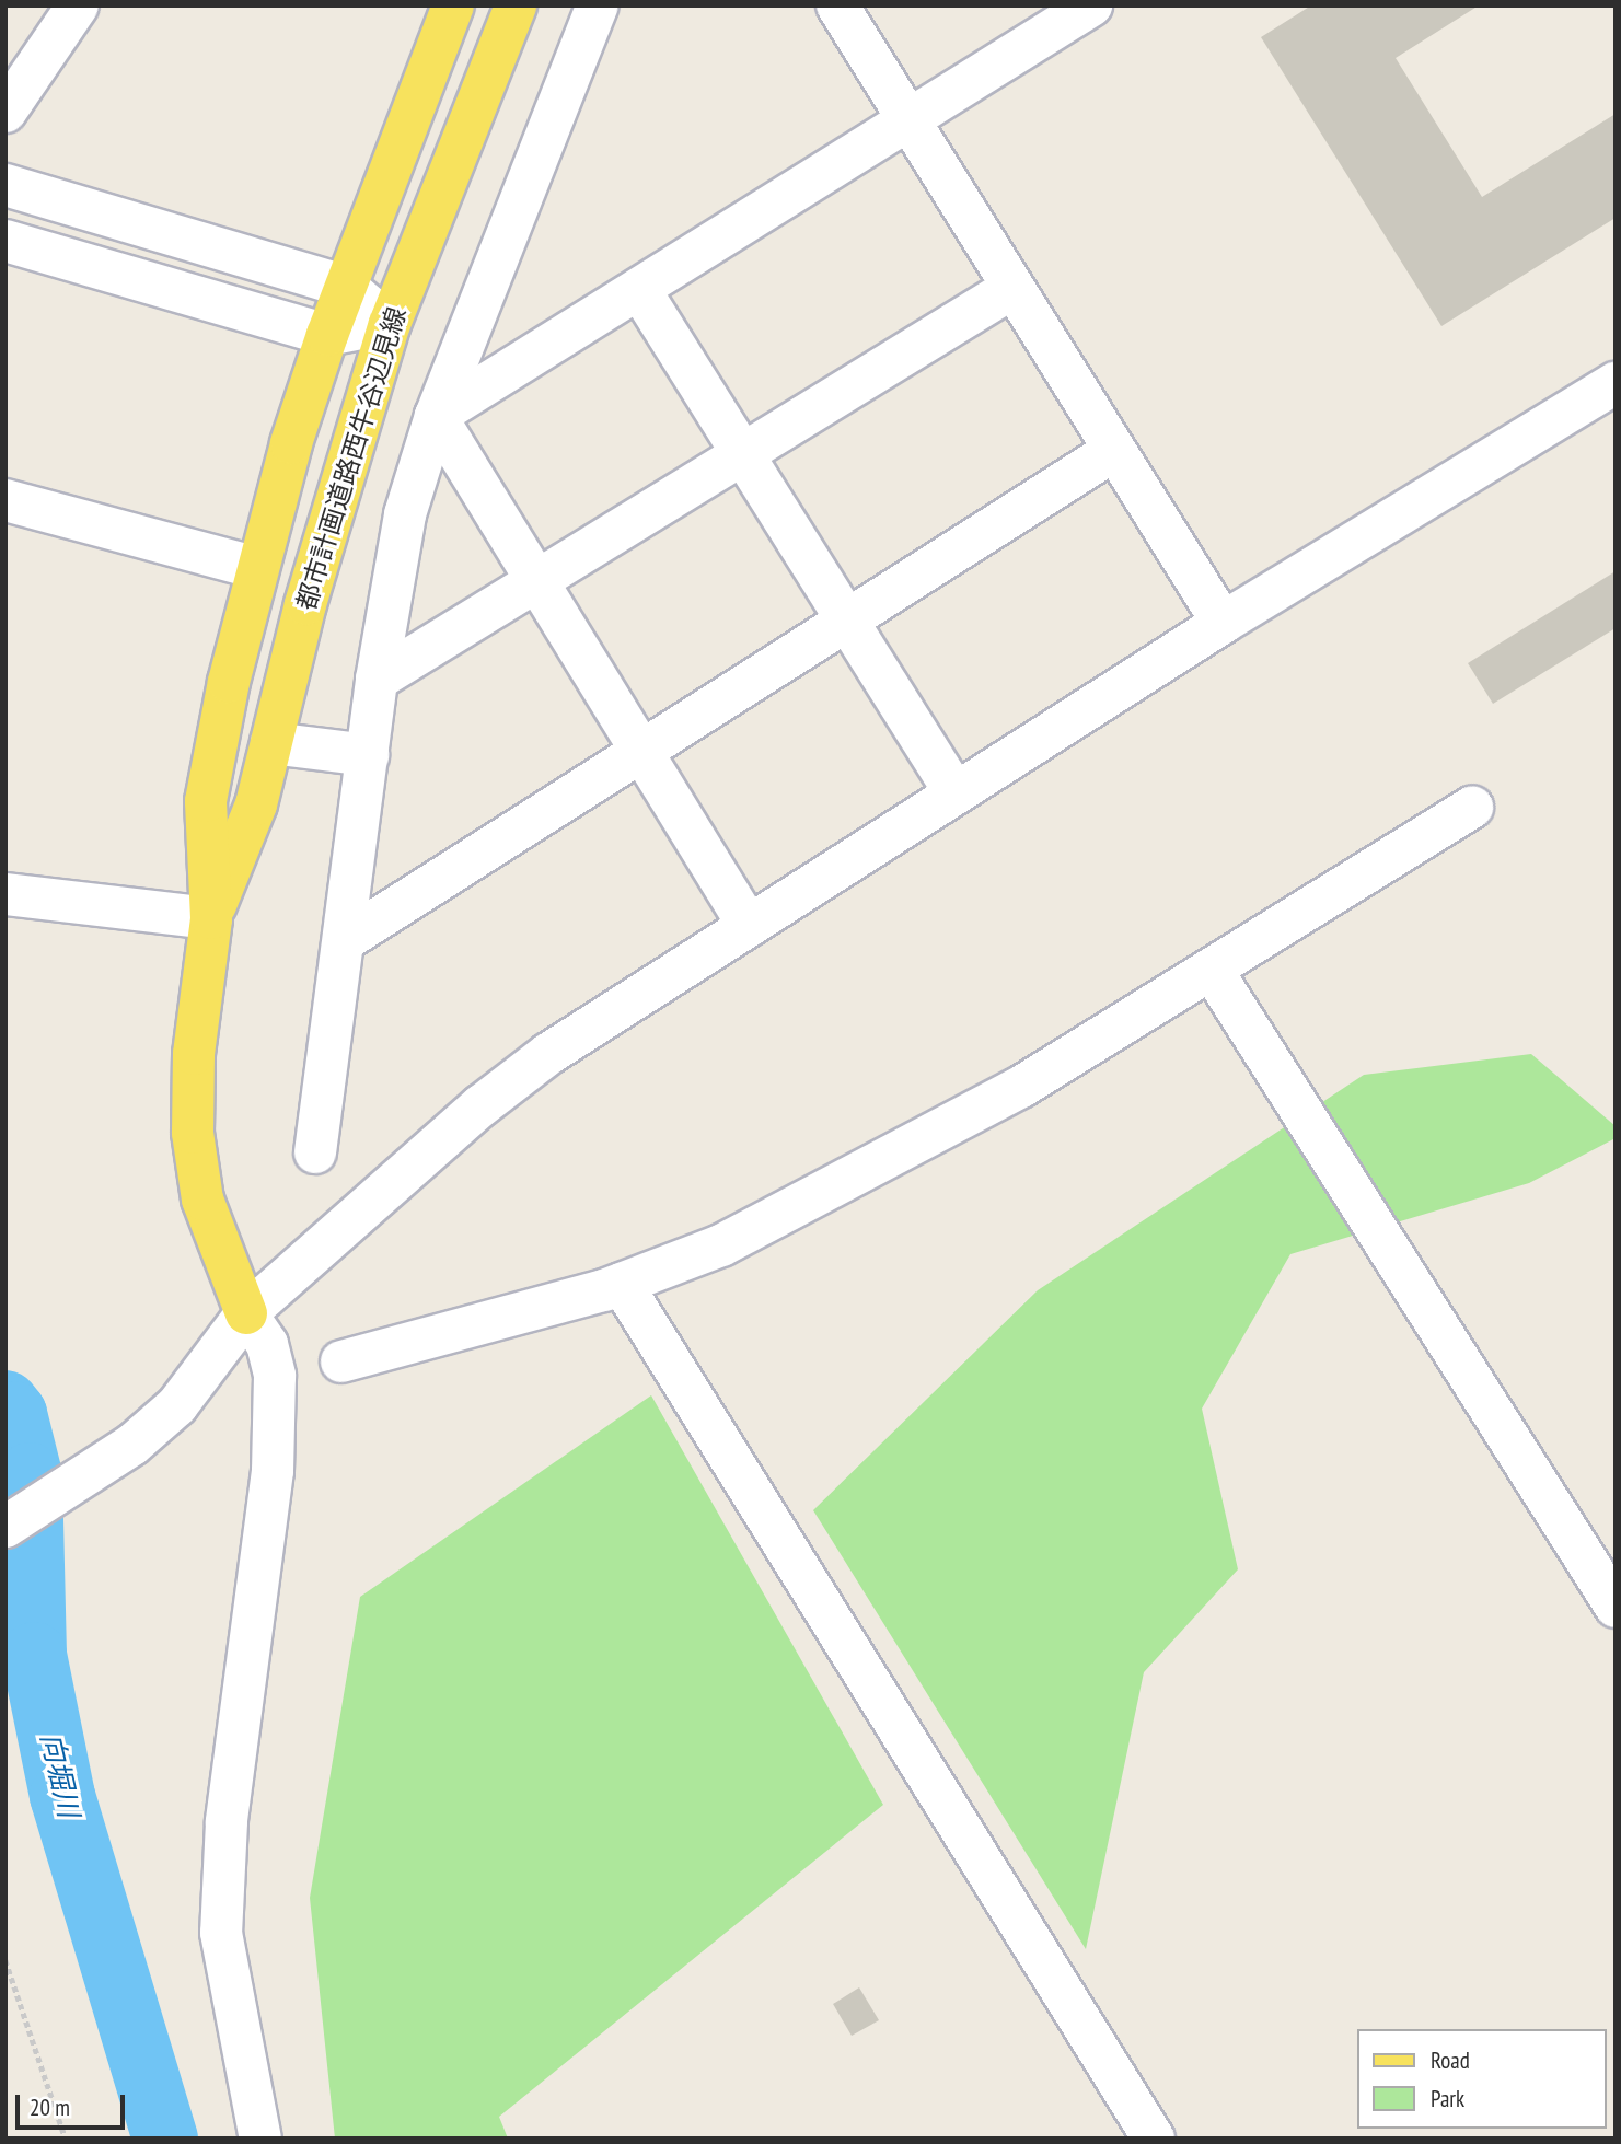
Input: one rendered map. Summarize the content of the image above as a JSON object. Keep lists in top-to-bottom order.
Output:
{
  "streets": {
    "main road": ["都市計画道路西牛谷辺見線"]
  },
  "water": ["向堀川"],
  "legend": ["Road", "Park"],
  "scale_bar": "20 m"
}
